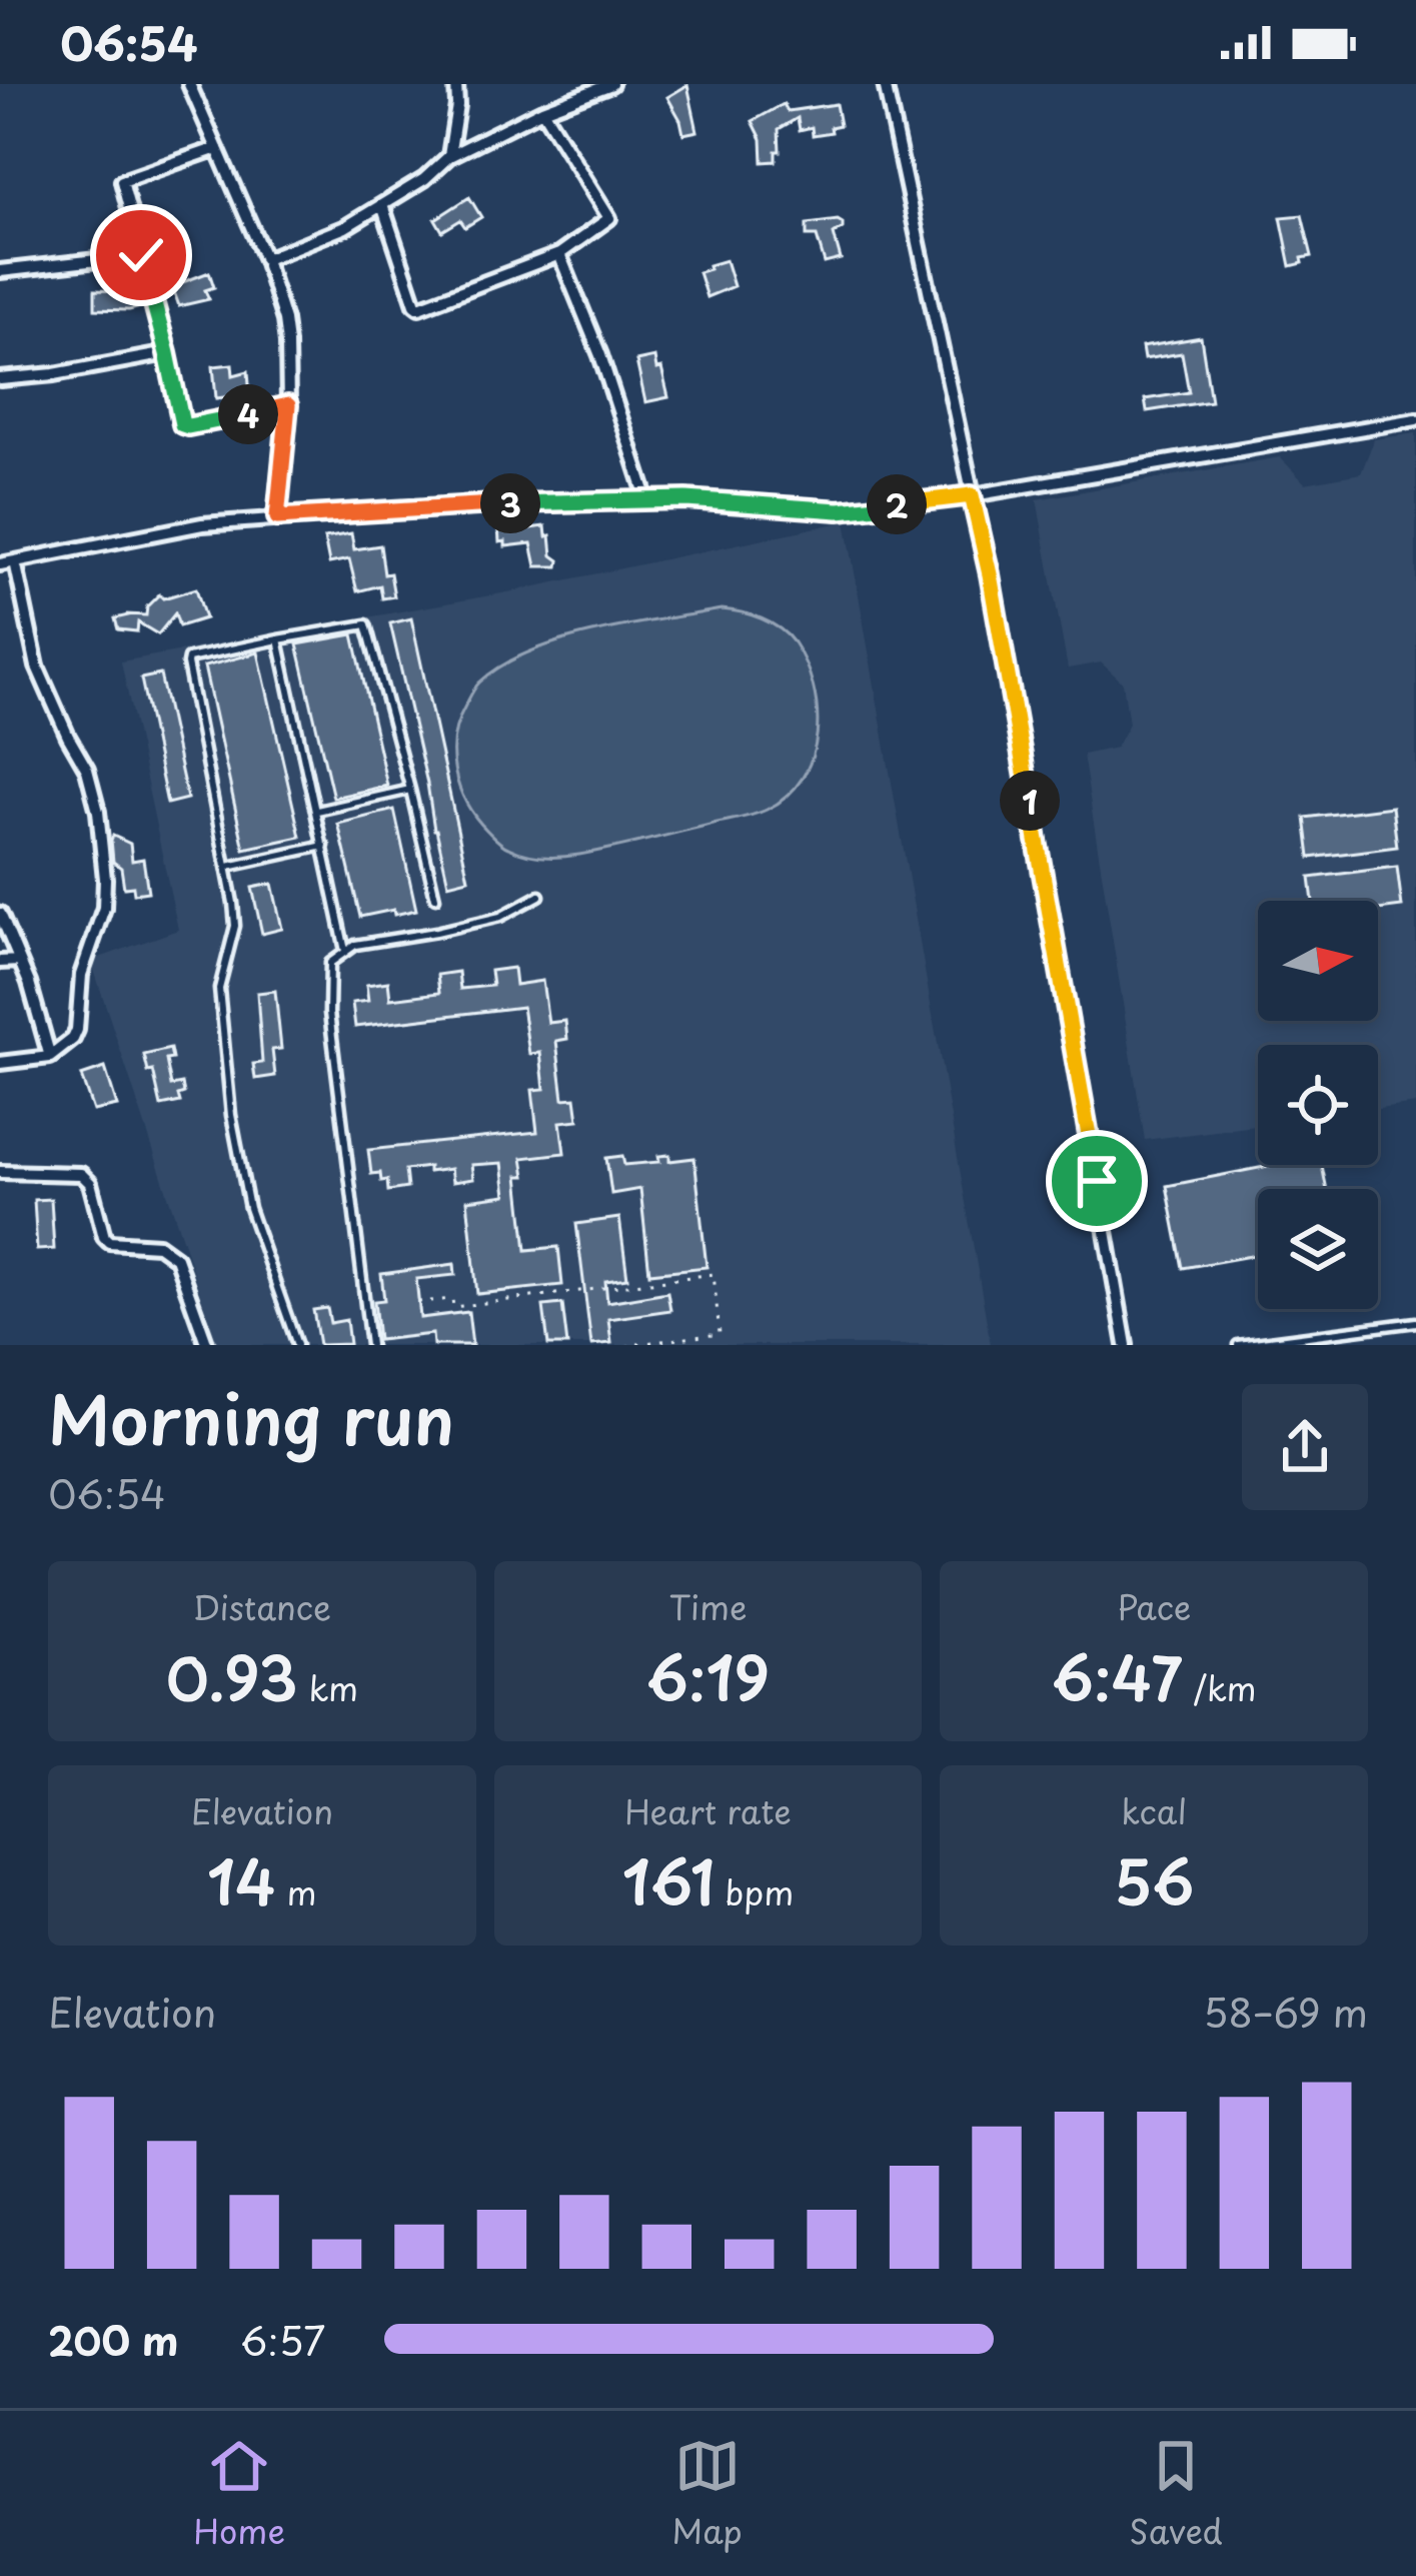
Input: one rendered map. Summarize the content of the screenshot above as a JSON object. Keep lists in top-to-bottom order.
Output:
{
  "north": "right",
  "page": {
    "status": "06:54",
    "pins": [
      "4",
      "3",
      "2",
      "1"
    ],
    "heading": ["Morning run", "06:54"],
    "stats": [
      ["Distance", "0.93 km"],
      ["Time", "6:19"],
      ["Pace", "6:47 /km"],
      ["Elevation", "14 m"],
      ["Heart rate", "161 bpm"],
      ["kcal", "56"]
    ],
    "chart": ["Elevation", "58–69 m"],
    "list": [
      {
        "name": "200 m",
        "note": "6:57"
      }
    ],
    "tabs": ["Home", "Map", "Saved"]
  }
}
